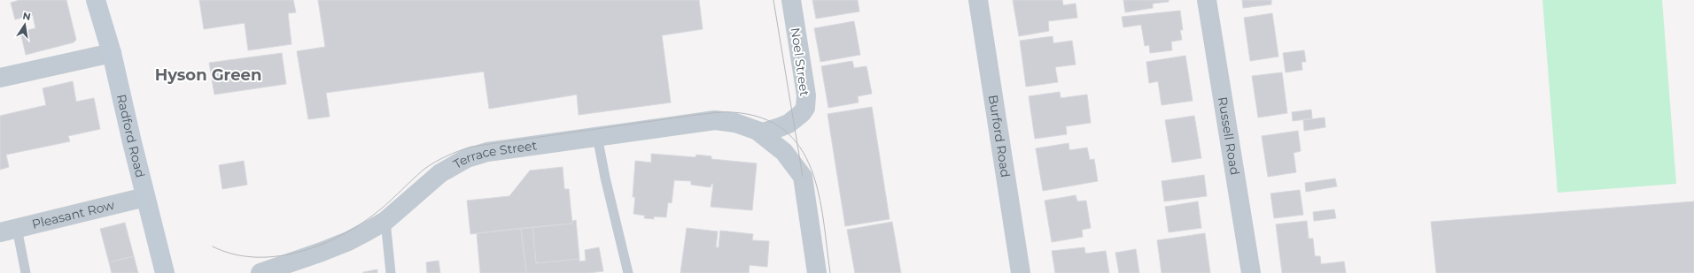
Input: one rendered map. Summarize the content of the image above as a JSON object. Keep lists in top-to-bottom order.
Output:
{
  "streets": {
    "street": [
      "Noel Street",
      "Radford Road",
      "Burford Road",
      "Russell Road",
      "Terrace Street",
      "Pleasant Row"
    ]
  },
  "crossings": [
    ["Noel Street", "Terrace Street"],
    ["Radford Road", "Pleasant Row"]
  ],
  "districts": ["Hyson Green"],
  "north": "top"
}
